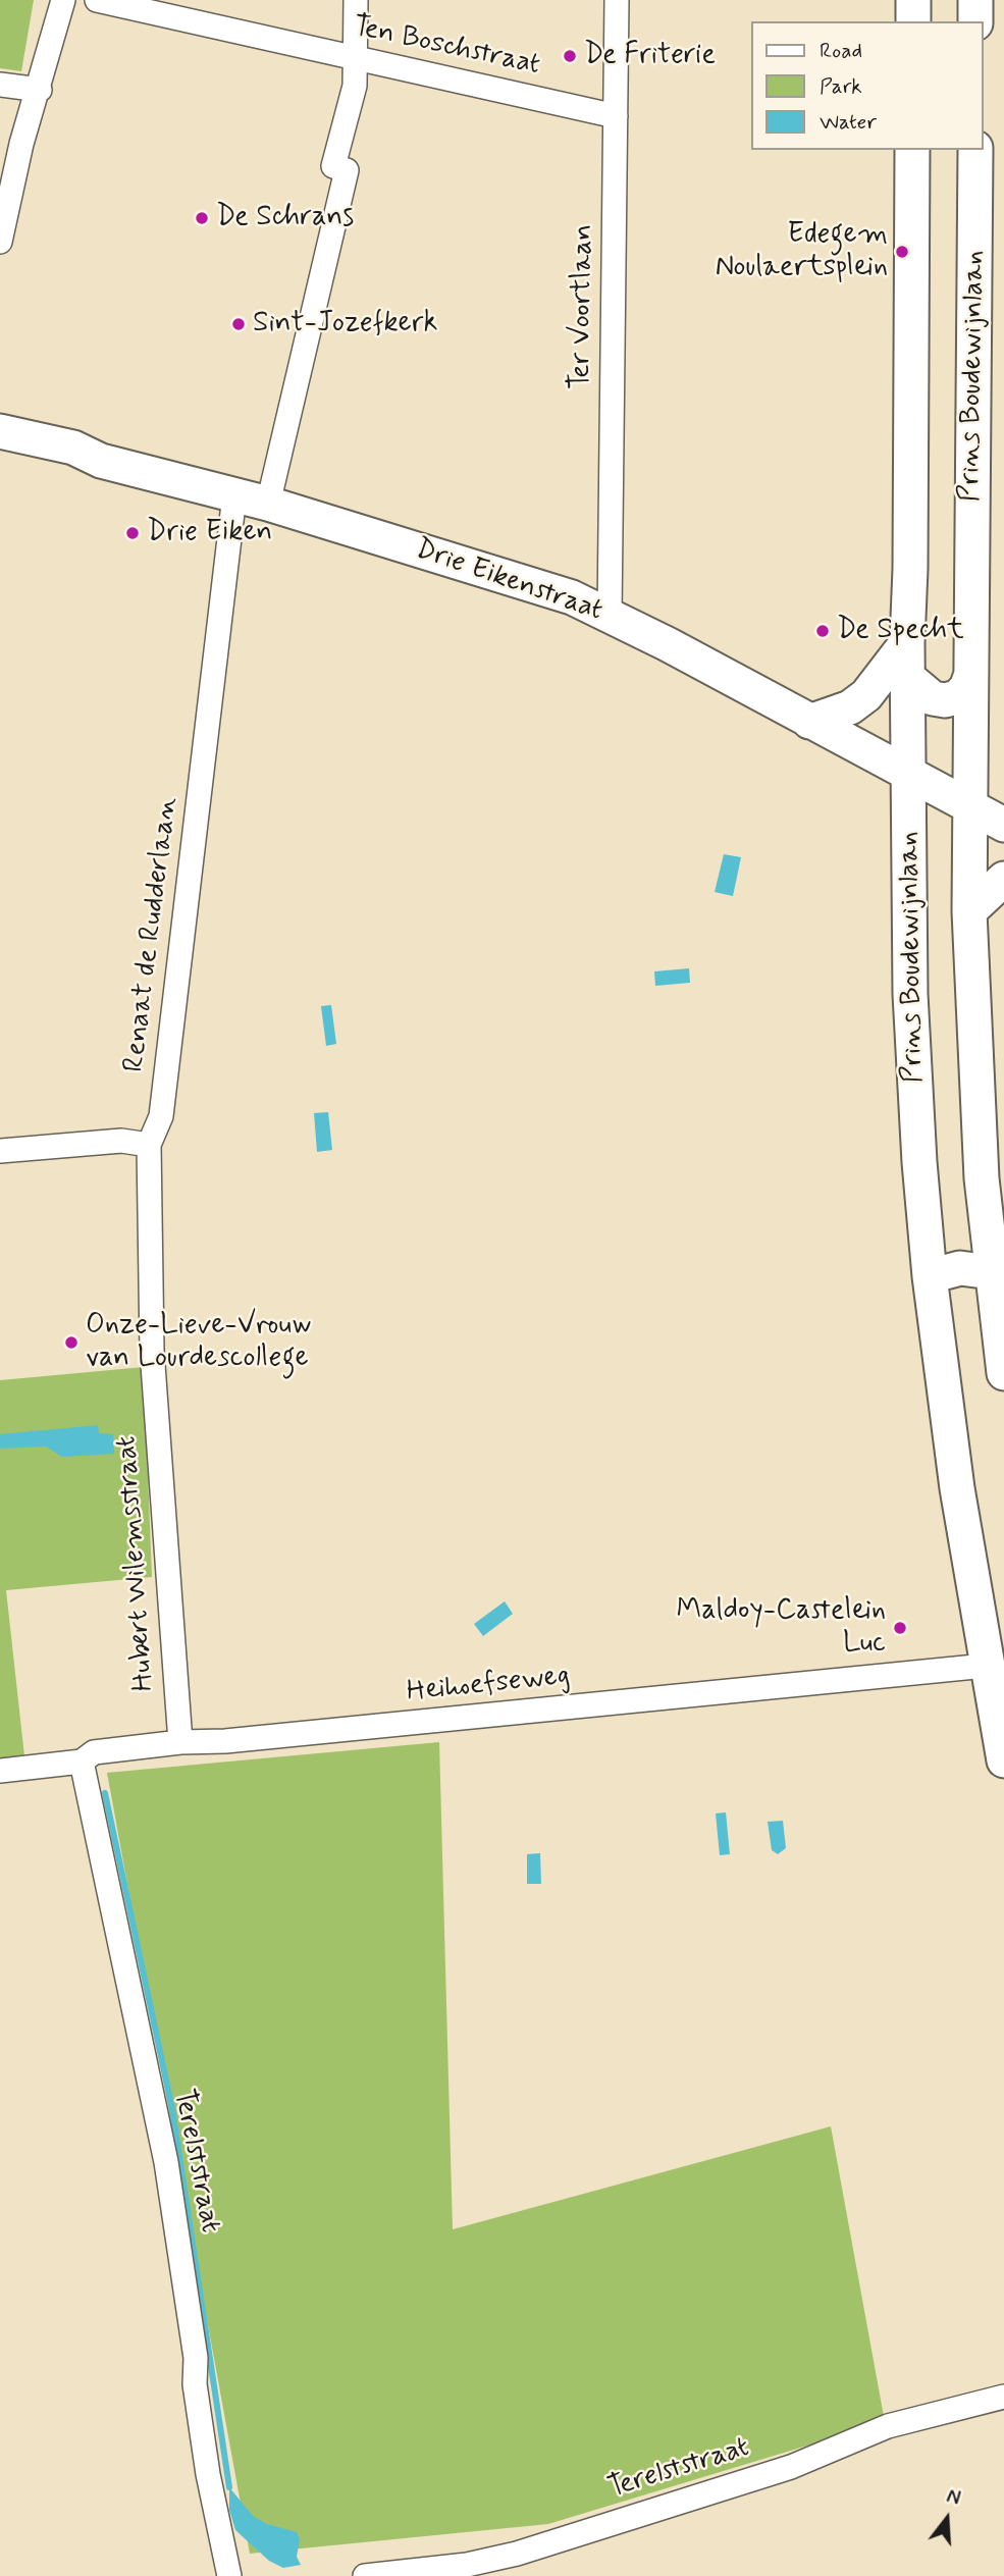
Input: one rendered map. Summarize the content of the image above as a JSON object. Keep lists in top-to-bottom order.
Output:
{
  "streets": {
    "main road": ["Prins Boudewijnlaan", "Drie Eikenstraat"],
    "street": [
      "Ten Boschstraat",
      "Ter Voortlaan",
      "Renaat de Rudderlaan",
      "Hubert Wilemsstraat",
      "Heihoefseweg",
      "Terelststraat"
    ]
  },
  "crossings": [
    ["Ten Boschstraat", "Ter Voortlaan"],
    ["Ter Voortlaan", "Drie Eikenstraat"],
    ["Prins Boudewijnlaan", "Drie Eikenstraat"],
    ["Prins Boudewijnlaan", "Heihoefseweg"],
    ["Drie Eikenstraat", "Renaat de Rudderlaan"],
    ["Renaat de Rudderlaan", "Hubert Wilemsstraat"],
    ["Hubert Wilemsstraat", "Heihoefseweg"],
    ["Heihoefseweg", "Terelststraat"]
  ],
  "places": [
    "De Friterie",
    "De Schrans",
    "Edegem Noulaertsplein",
    "Sint-Jozefkerk",
    "Drie Eiken",
    "De Specht",
    "Onze-Lieve-Vrouw van Lourdescollege",
    "Maldoy-Castelein Luc"
  ],
  "legend": ["Road", "Park", "Water"],
  "north": "top"
}
